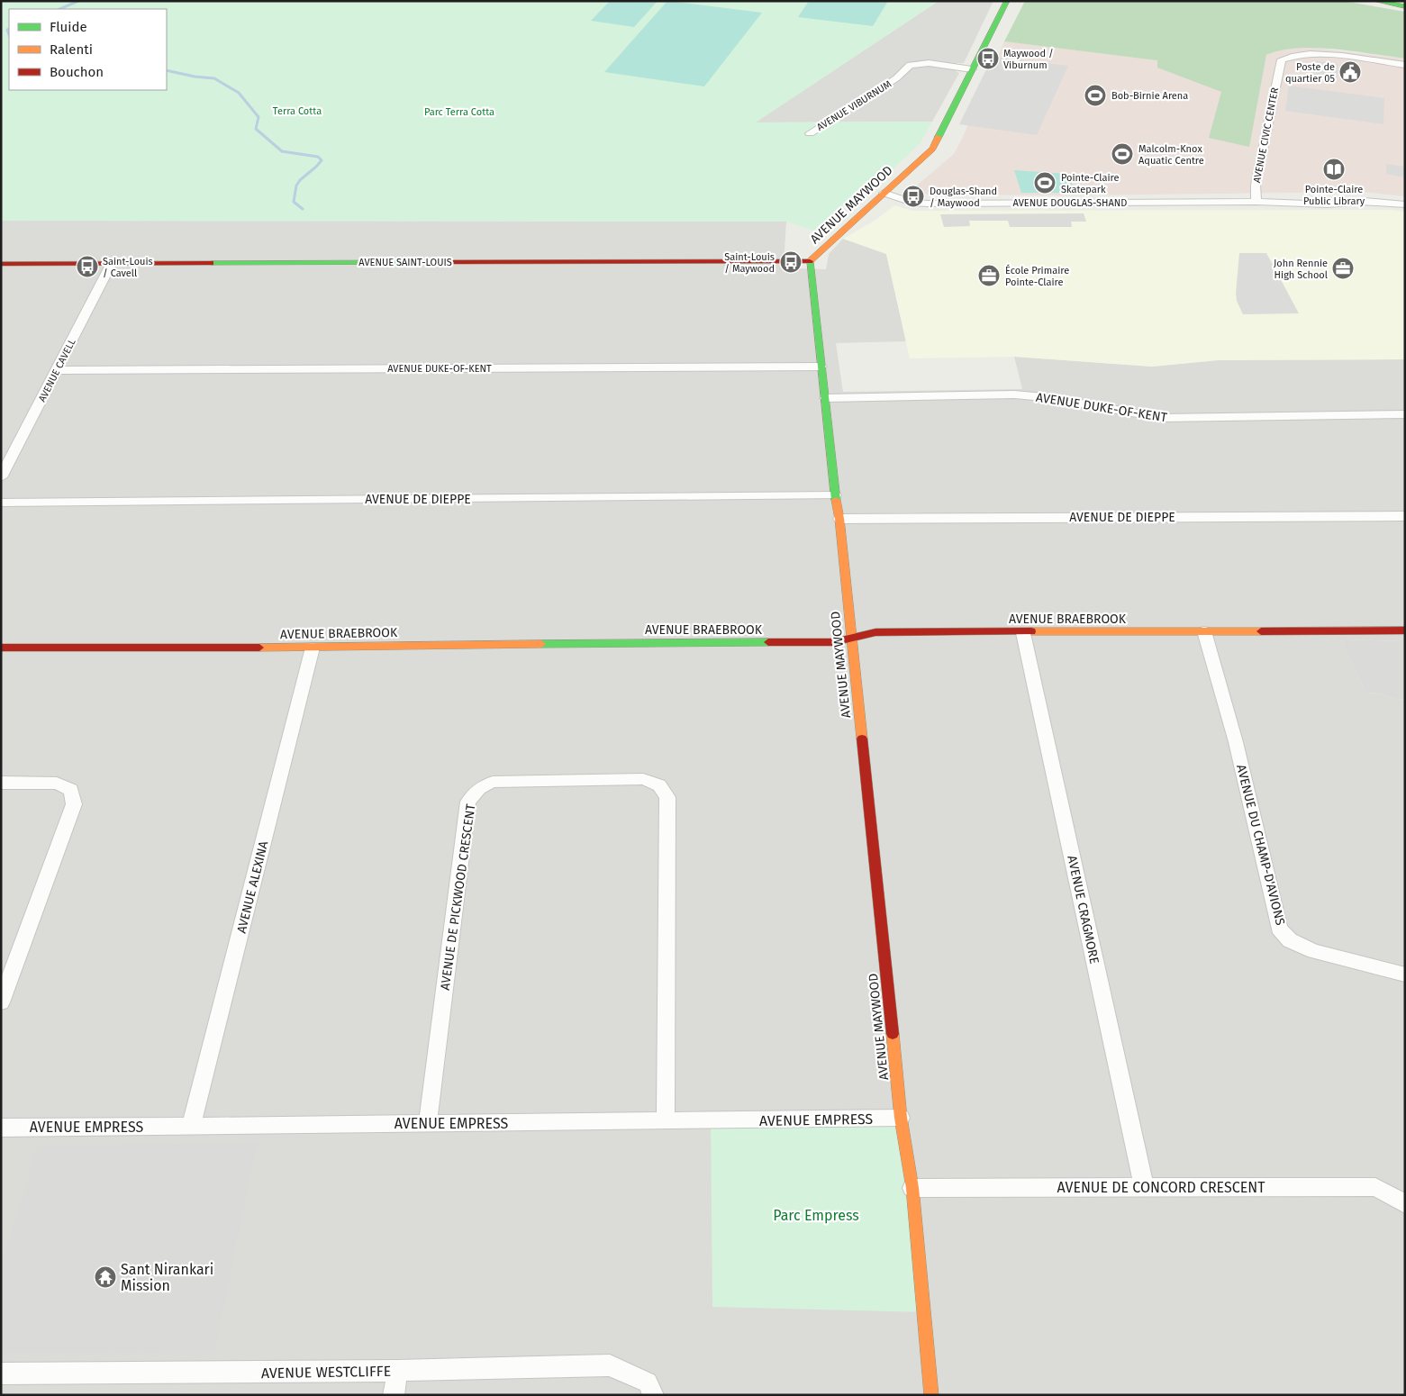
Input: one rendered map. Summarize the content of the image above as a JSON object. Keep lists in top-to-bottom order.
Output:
{
  "streets": {
    "street": [
      "AVENUE VIBURNUM",
      "AVENUE CIVIC CENTER",
      "AVENUE DOUGLAS-SHAND",
      "AVENUE MAYWOOD",
      "AVENUE SAINT-LOUIS",
      "AVENUE DUKE-OF-KENT",
      "AVENUE CAVELL",
      "AVENUE DE DIEPPE",
      "AVENUE BRAEBROOK",
      "AVENUE DU CHAMP-D'AVIONS",
      "AVENUE ALEXINA",
      "AVENUE DE PICKWOOD CRESCENT",
      "AVENUE CRAGMORE",
      "AVENUE EMPRESS",
      "AVENUE DE CONCORD CRESCENT",
      "AVENUE WESTCLIFFE"
    ]
  },
  "crossings": [
    ["AVENUE VIBURNUM", "AVENUE MAYWOOD"],
    ["AVENUE CIVIC CENTER", "AVENUE DOUGLAS-SHAND"],
    ["AVENUE DOUGLAS-SHAND", "AVENUE MAYWOOD"],
    ["AVENUE MAYWOOD", "AVENUE SAINT-LOUIS"],
    ["AVENUE MAYWOOD", "AVENUE DUKE-OF-KENT"],
    ["AVENUE MAYWOOD", "AVENUE DE DIEPPE"],
    ["AVENUE MAYWOOD", "AVENUE BRAEBROOK"],
    ["AVENUE MAYWOOD", "AVENUE EMPRESS"],
    ["AVENUE MAYWOOD", "AVENUE DE CONCORD CRESCENT"],
    ["AVENUE SAINT-LOUIS", "AVENUE CAVELL"],
    ["AVENUE DUKE-OF-KENT", "AVENUE CAVELL"],
    ["AVENUE BRAEBROOK", "AVENUE DU CHAMP-D'AVIONS"],
    ["AVENUE BRAEBROOK", "AVENUE ALEXINA"],
    ["AVENUE BRAEBROOK", "AVENUE CRAGMORE"],
    ["AVENUE ALEXINA", "AVENUE EMPRESS"],
    ["AVENUE DE PICKWOOD CRESCENT", "AVENUE EMPRESS"],
    ["AVENUE CRAGMORE", "AVENUE DE CONCORD CRESCENT"]
  ],
  "parks": ["Terra Cotta", "Parc Terra Cotta", "Parc Empress"],
  "places": {
    "bus stop": [
      "Maywood / Viburnum",
      "Douglas-Shand / Maywood",
      "Saint-Louis / Maywood",
      "Saint-Louis / Cavell"
    ],
    "public building": ["Poste de quartier 05"],
    "sports": ["Bob-Birnie Arena", "Malcolm-Knox Aquatic Centre", "Pointe-Claire Skatepark"],
    "library": ["Pointe-Claire Public Library"],
    "office": ["John Rennie High School", "École Primaire Pointe-Claire"],
    "temple": ["Sant Nirankari Mission"]
  },
  "legend": ["Fluide", "Ralenti", "Bouchon"]
}
